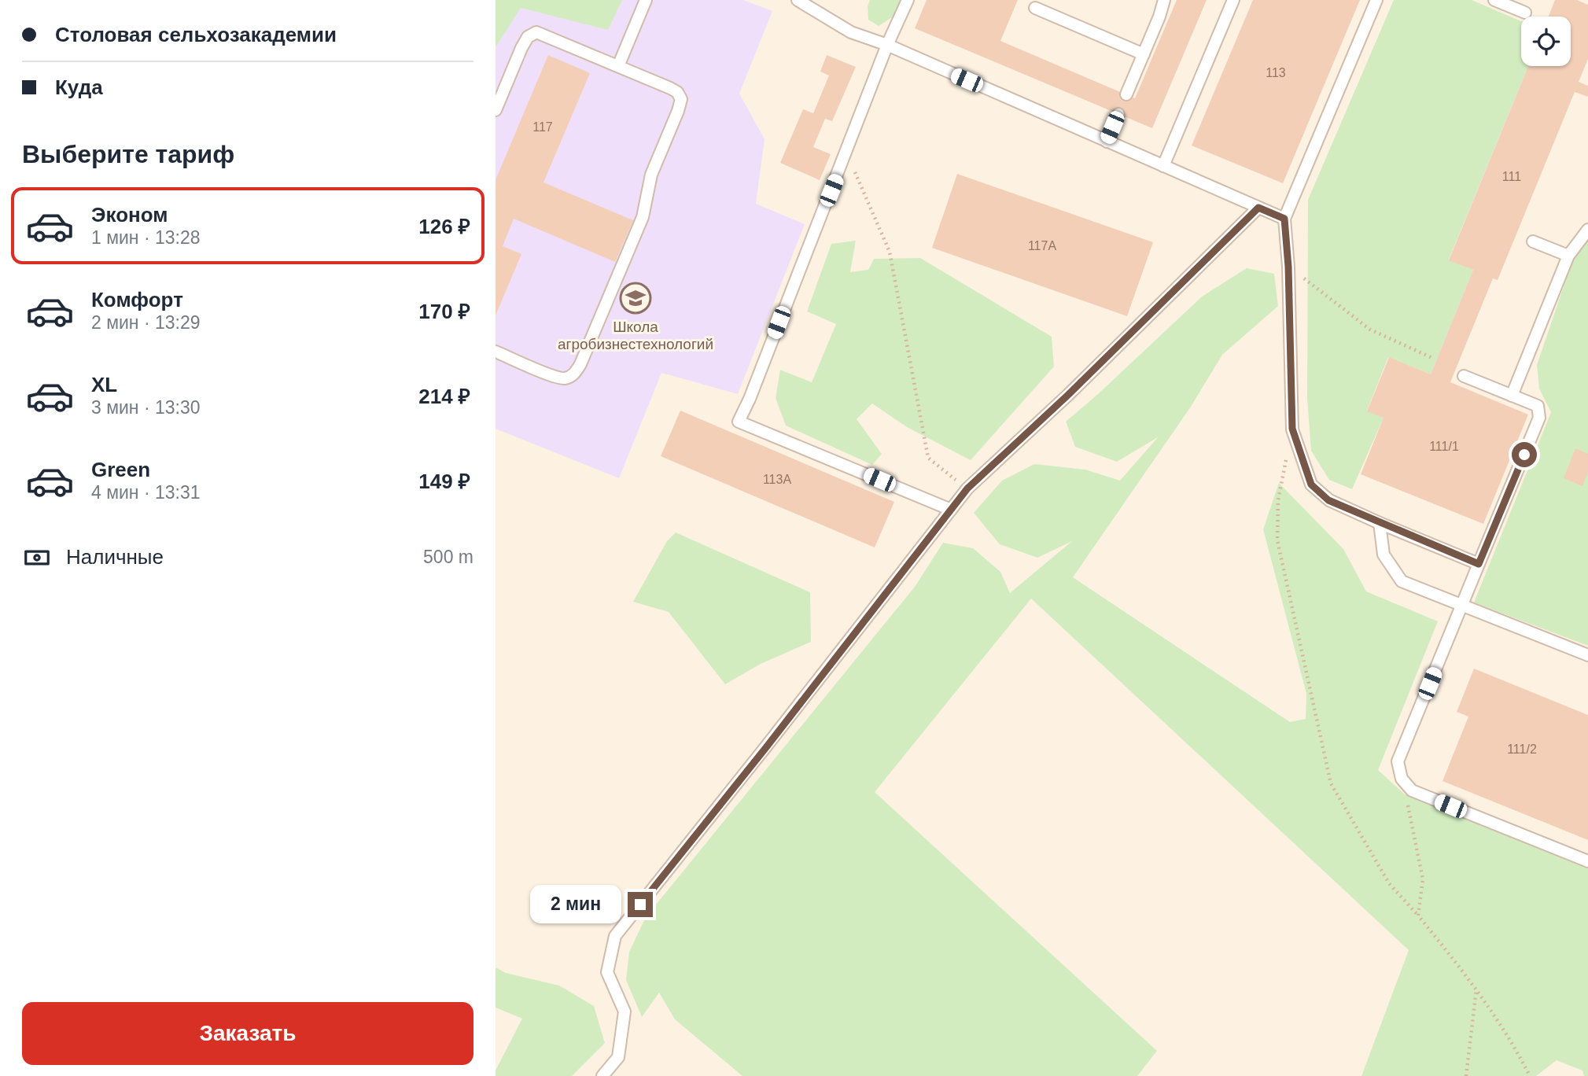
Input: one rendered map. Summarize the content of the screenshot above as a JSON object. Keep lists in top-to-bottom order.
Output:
{
  "places": {
    "school or university": ["Школа агробизнестехнологий"]
  },
  "house_numbers": [
    "113",
    "117",
    "111",
    "117А",
    "111/1",
    "113А",
    "111/2"
  ],
  "page": {
    "banner": ["Столовая сельхозакадемии", "Куда"],
    "heading": "Выберите тариф",
    "list": [
      {
        "name": "Эконом",
        "note": "1 мин · 13:28",
        "value": "126 ₽"
      },
      {
        "name": "Комфорт",
        "note": "2 мин · 13:29",
        "value": "170 ₽"
      },
      {
        "name": "XL",
        "note": "3 мин · 13:30",
        "value": "214 ₽"
      },
      {
        "name": "Green",
        "note": "4 мин · 13:31",
        "value": "149 ₽"
      }
    ],
    "pay": ["Наличные", "500 m"],
    "bubble": "2 мин",
    "buttons": "Заказать"
  }
}
